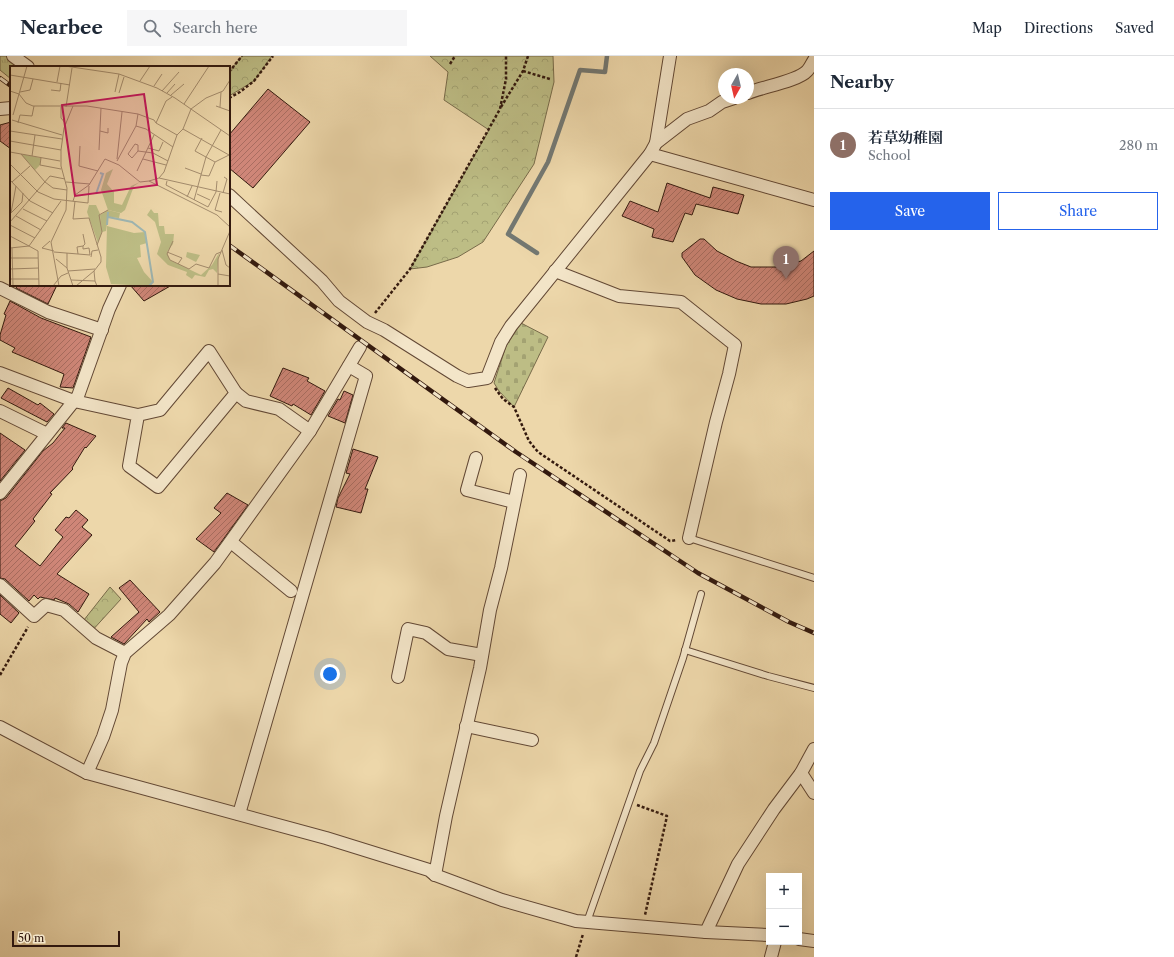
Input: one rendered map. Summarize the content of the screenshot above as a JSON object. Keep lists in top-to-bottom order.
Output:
{
  "scale_bar": "50 m",
  "north": "bottom",
  "page": {
    "header": "Nearbee",
    "search": "Search here",
    "nav": ["Map", "Directions", "Saved"],
    "heading": "Nearby",
    "list": [
      {
        "mark": "1",
        "name": "若草幼稚園",
        "note": "School",
        "value": "280 m"
      }
    ],
    "buttons": ["Save", "Share"],
    "pins": "1",
    "map_buttons": ["+", "−"],
    "scale": "50 m"
  }
}
